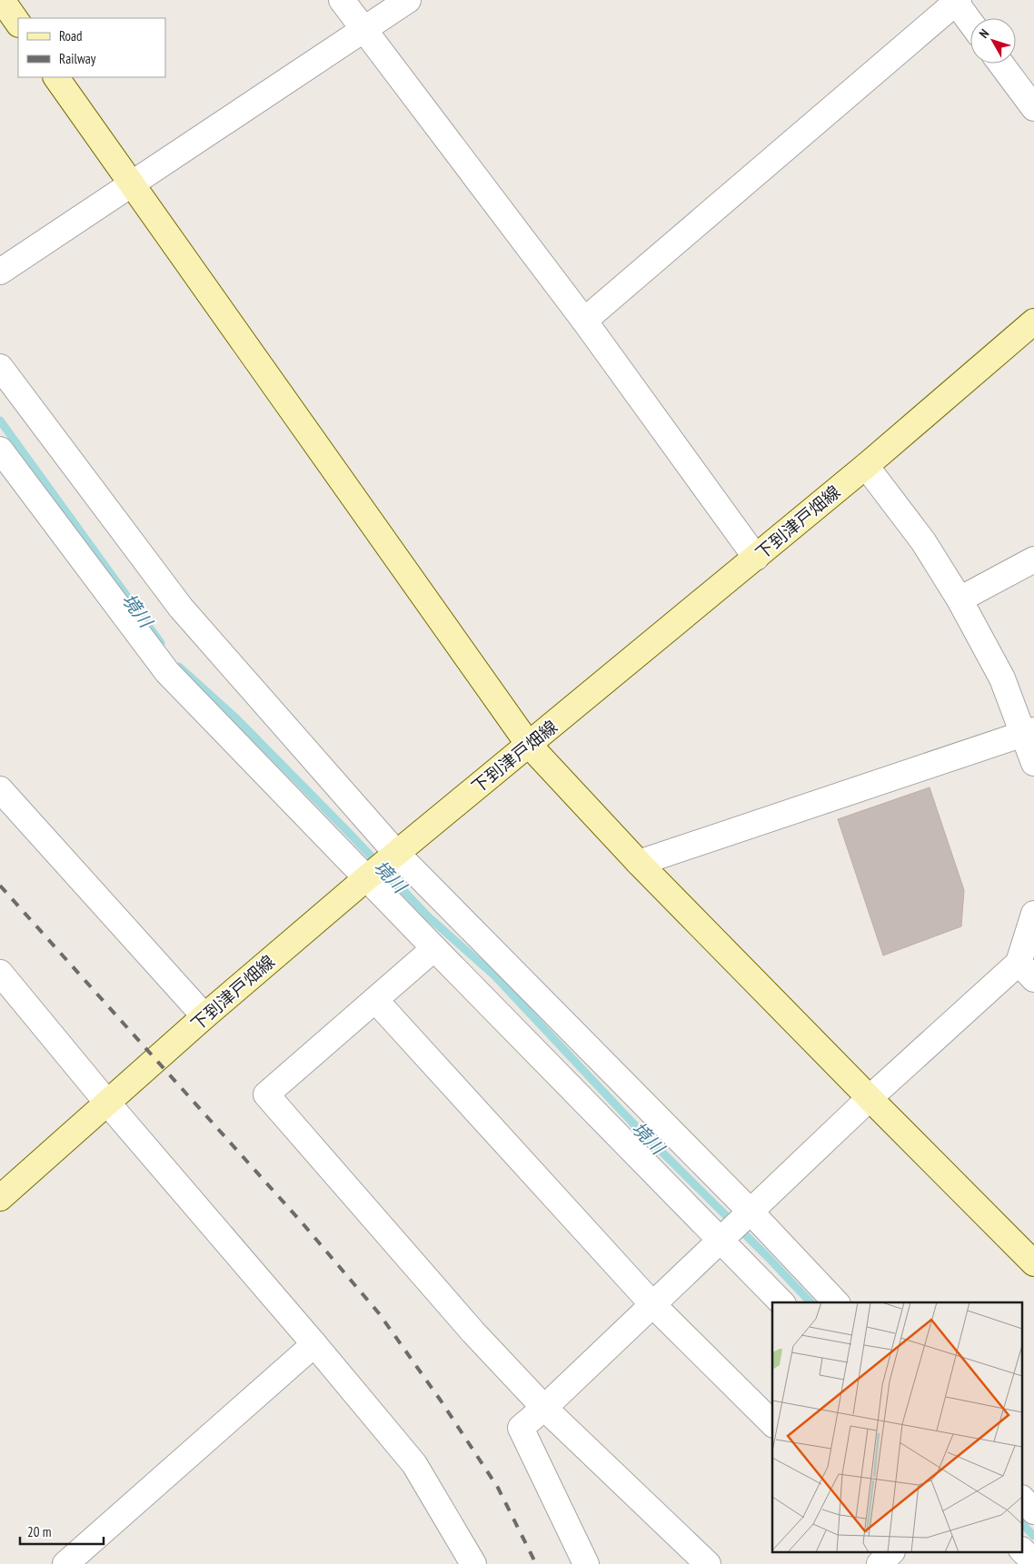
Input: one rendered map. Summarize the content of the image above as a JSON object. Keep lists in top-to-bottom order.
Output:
{
  "streets": {
    "street": ["下到津戸畑線"]
  },
  "water": ["境川"],
  "legend": ["Road", "Railway"],
  "scale_bar": "20 m",
  "north": "top left"
}
